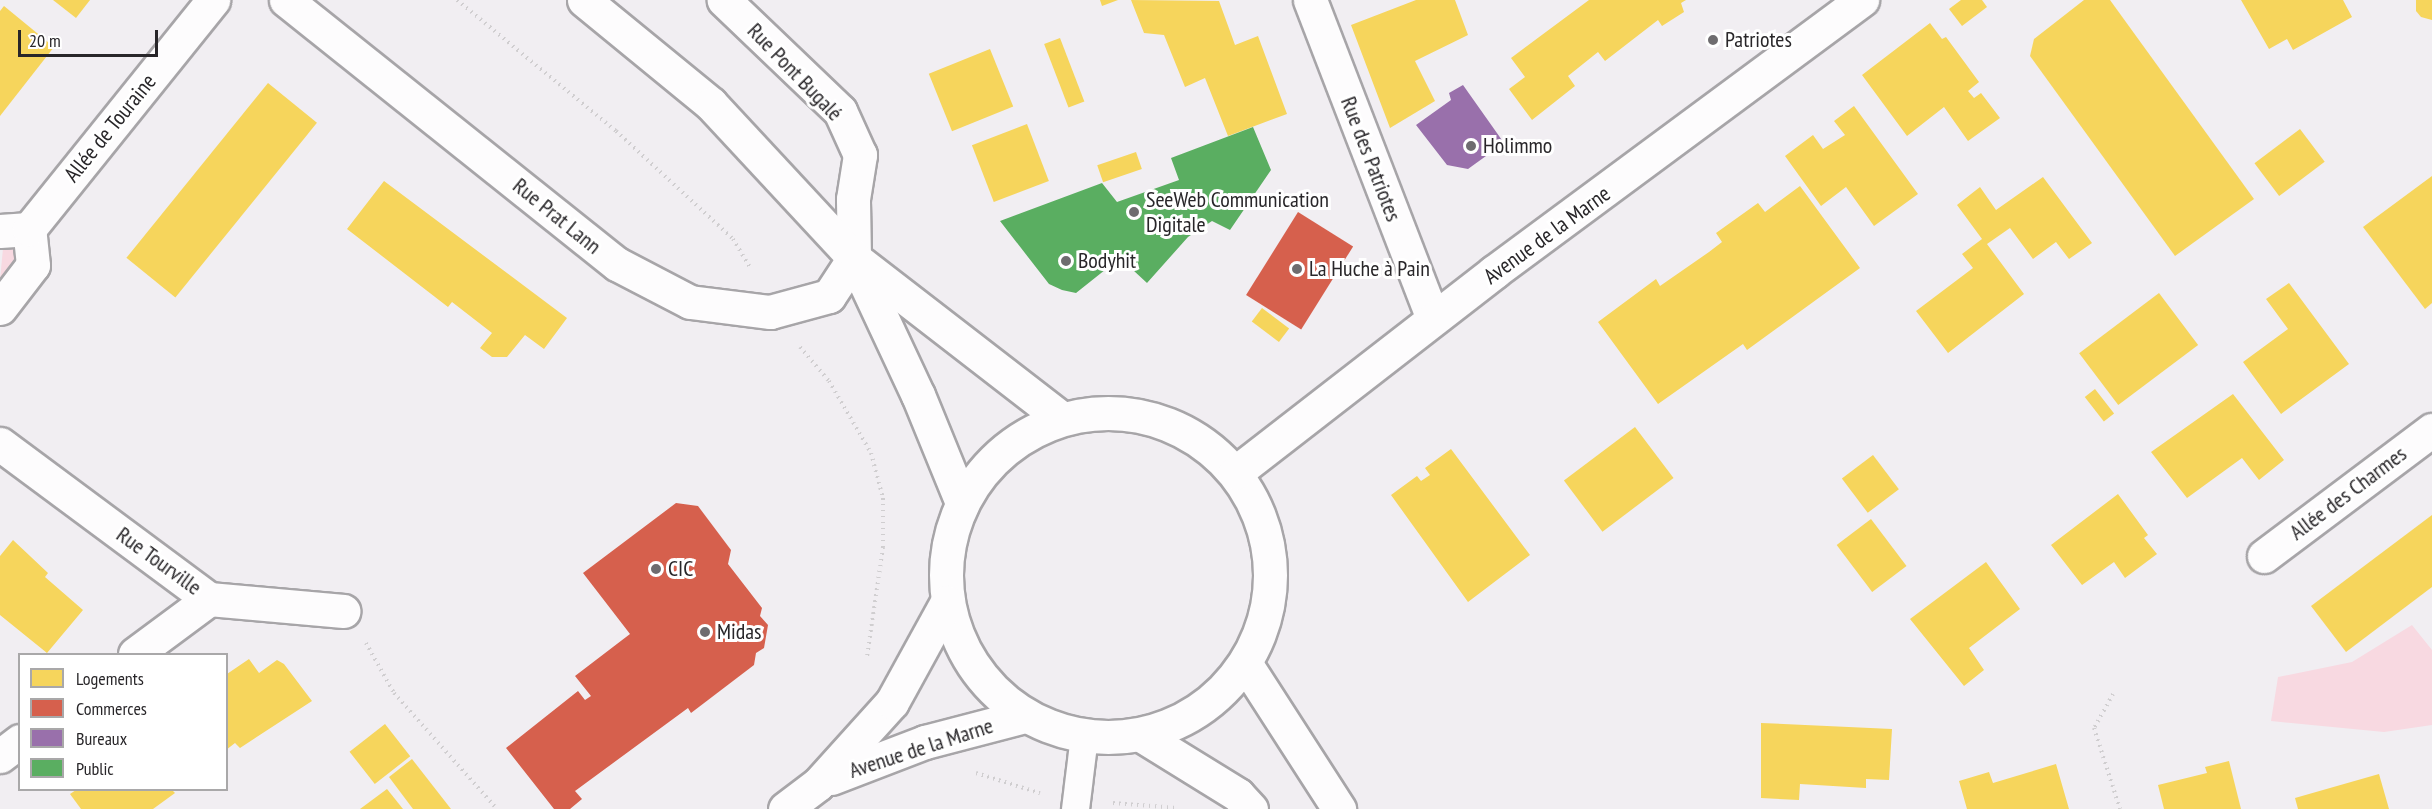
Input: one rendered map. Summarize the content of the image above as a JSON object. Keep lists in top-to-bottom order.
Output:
{
  "streets": {
    "main road": [
      "Rue Pont Bugalé",
      "Allée de Touraine",
      "Rue des Patriotes",
      "Rue Prat Lann",
      "Avenue de la Marne",
      "Allée des Charmes",
      "Rue Tourville"
    ]
  },
  "crossings": [
    ["Rue Pont Bugalé", "Rue Prat Lann"],
    ["Rue des Patriotes", "Avenue de la Marne"]
  ],
  "places": [
    "Patriotes",
    "Holimmo",
    "SeeWeb Communication Digitale",
    "Bodyhit",
    "La Huche à Pain",
    "CIC",
    "Midas"
  ],
  "legend": [
    "Logements",
    "Commerces",
    "Bureaux",
    "Public"
  ],
  "scale_bar": "20 m"
}
